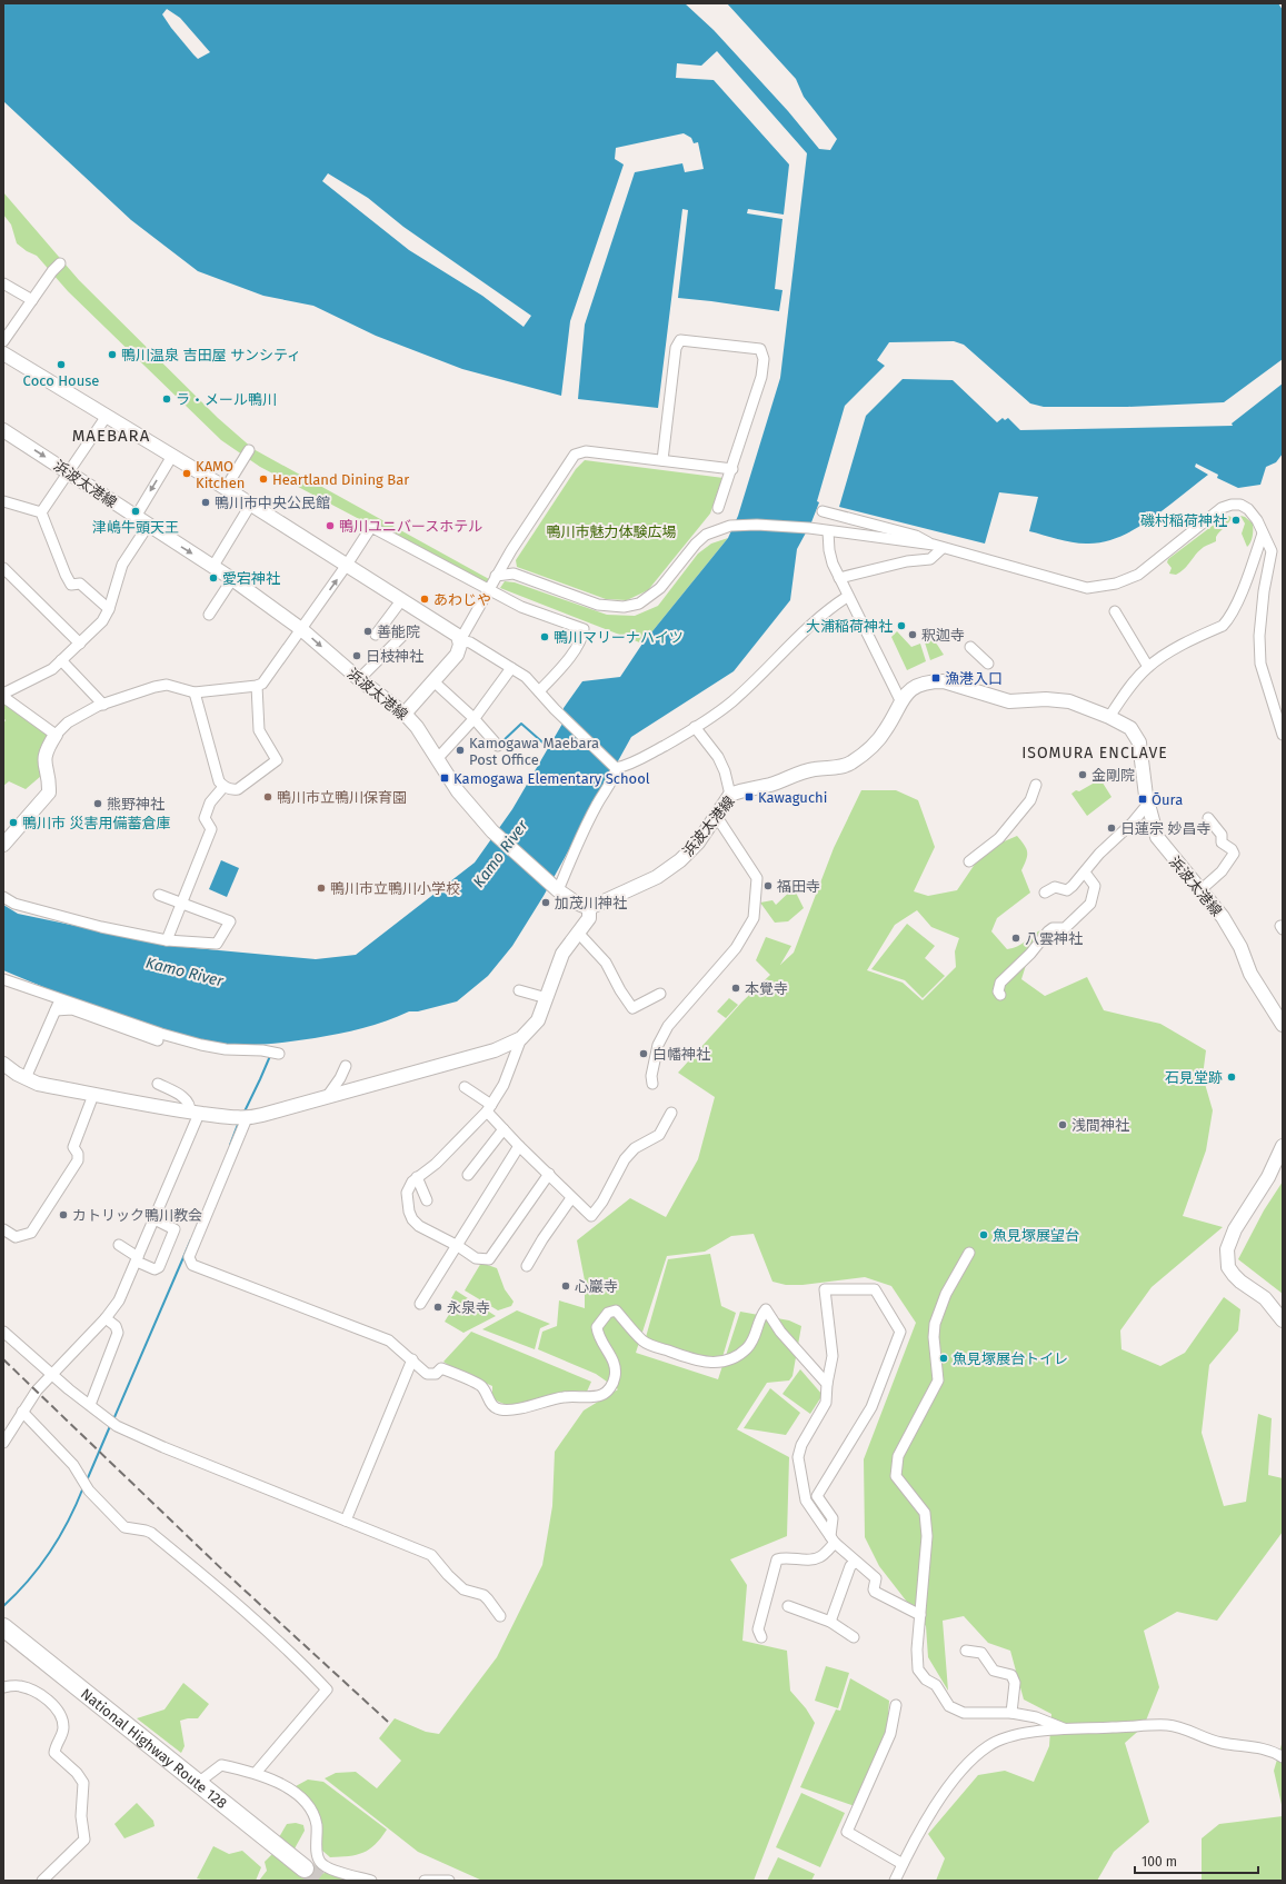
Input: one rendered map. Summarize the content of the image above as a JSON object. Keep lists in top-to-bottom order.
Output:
{
  "streets": {
    "highway": ["National Highway Route 128"],
    "main road": ["浜波太港線"]
  },
  "districts": ["MAEBARA", "ISOMURA ENCLAVE"],
  "water": ["Kamo River"],
  "parks": ["鴨川市魅力体験広場"],
  "places": {
    "other": [
      "鴨川温泉 吉田屋 サンシティ",
      "Coco House",
      "ラ・メール鴨川",
      "KAMO Kitchen",
      "Heartland Dining Bar",
      "鴨川市中央公民館",
      "津嶋牛頭天王",
      "磯村稲荷神社",
      "鴨川ユニバースホテル",
      "愛宕神社",
      "あわじや",
      "大浦稲荷神社",
      "善能院",
      "釈迦寺",
      "鴨川マリーナハイツ",
      "日枝神社",
      "Kamogawa Maebara Post Office",
      "金剛院",
      "鴨川市立鴨川保育園",
      "熊野神社",
      "鴨川市 災害用備蓄倉庫",
      "日蓮宗 妙昌寺",
      "福田寺",
      "鴨川市立鴨川小学校",
      "加茂川神社",
      "八雲神社",
      "本覺寺",
      "白幡神社",
      "石見堂跡",
      "浅間神社",
      "カトリック鴨川教会",
      "魚見塚展望台",
      "心巖寺",
      "永泉寺",
      "魚見塚展台トイレ"
    ],
    "transit": [
      "漁港入口",
      "Kamogawa Elementary School",
      "Kawaguchi",
      "Ōura"
    ]
  },
  "scale_bar": "100 m"
}
